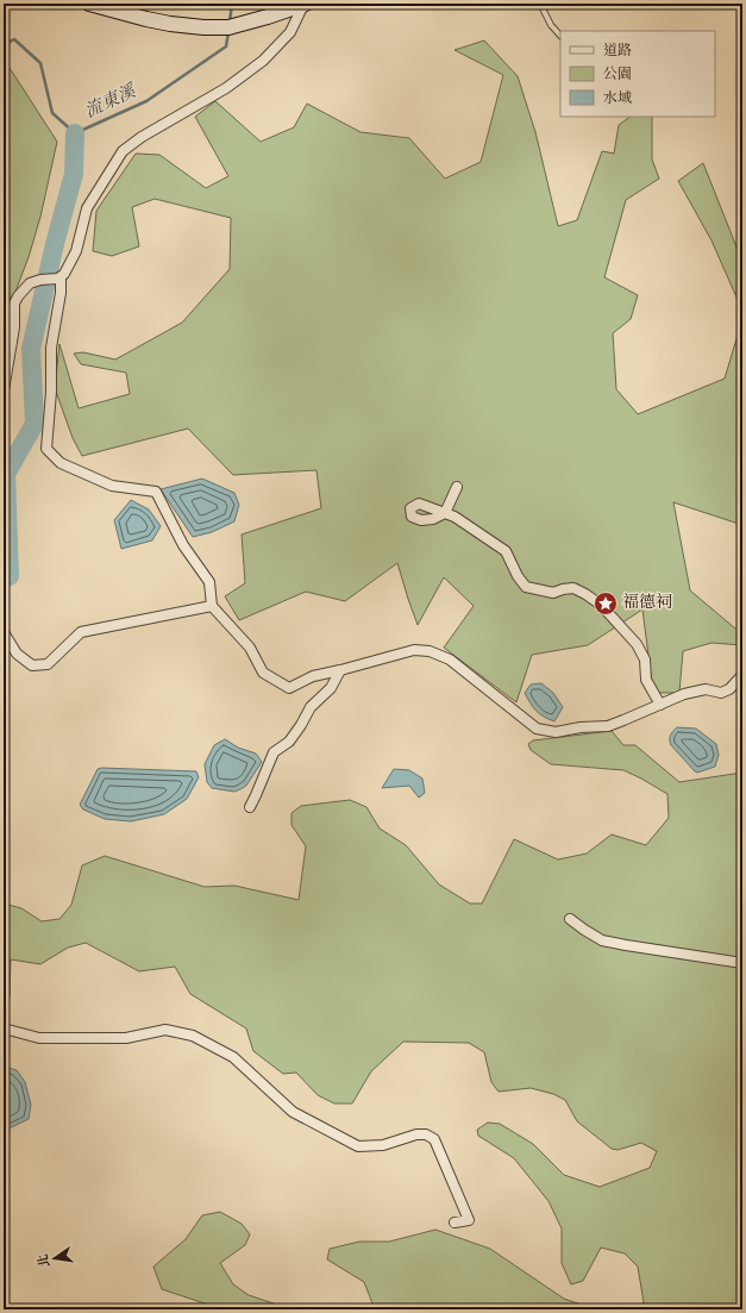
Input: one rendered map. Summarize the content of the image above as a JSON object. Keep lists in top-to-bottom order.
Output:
{
  "water": ["流東溪"],
  "places": {
    "place": ["福德祠"]
  },
  "legend": ["道路", "公園", "水域"],
  "north": "left"
}
